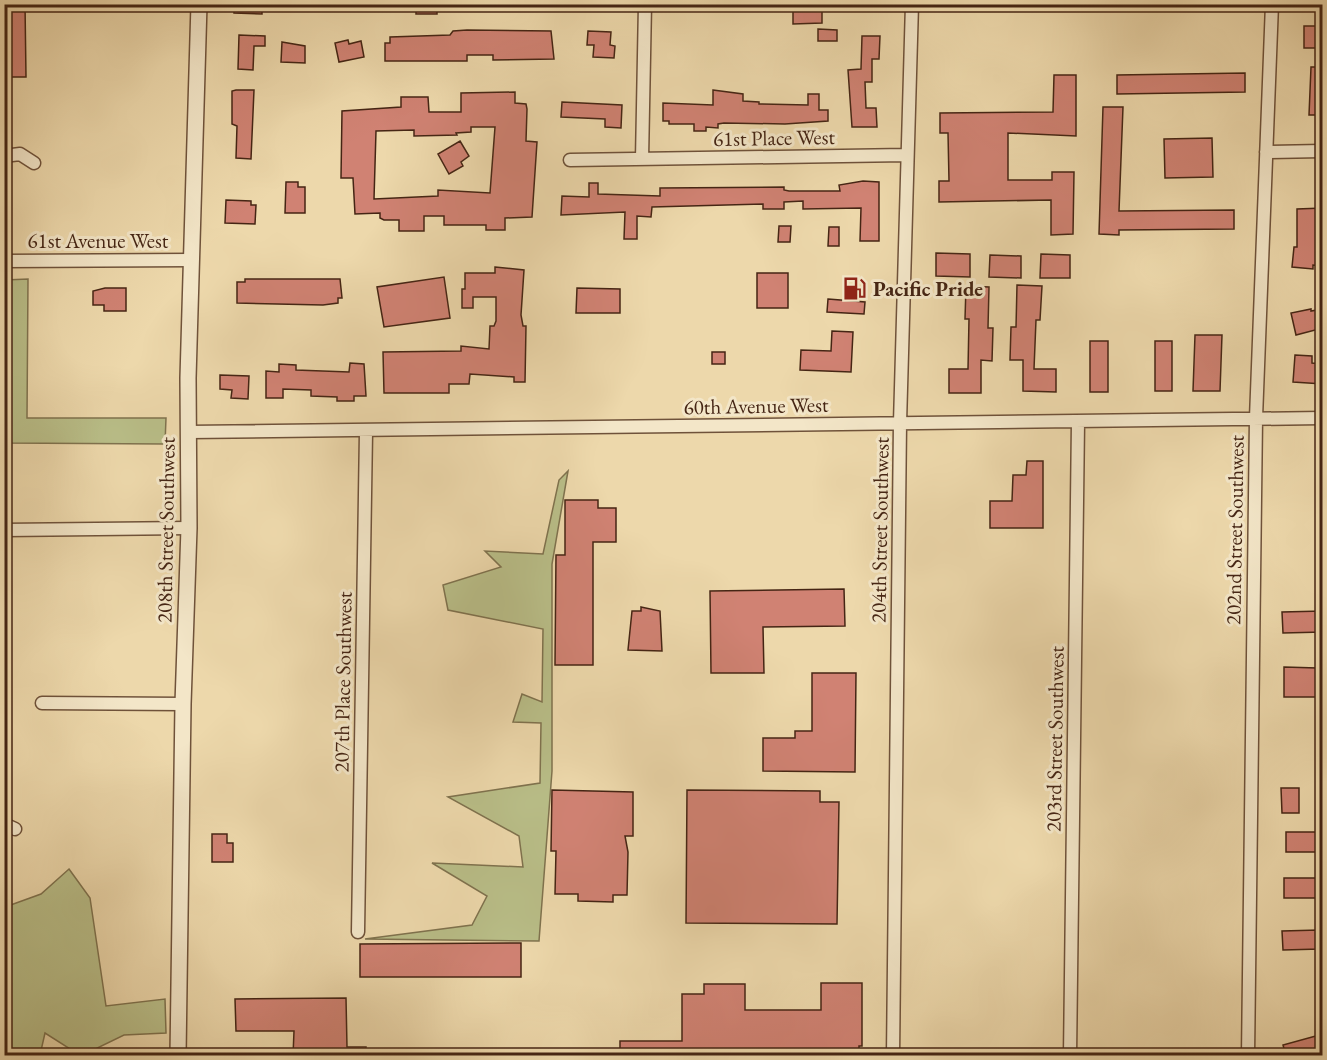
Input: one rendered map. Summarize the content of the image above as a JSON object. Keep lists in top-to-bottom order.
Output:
{
  "streets": {
    "street": [
      "61st Place West",
      "61st Avenue West",
      "60th Avenue West",
      "208th Street Southwest",
      "204th Street Southwest",
      "202nd Street Southwest",
      "207th Place Southwest",
      "203rd Street Southwest"
    ]
  },
  "crossings": [
    ["61st Place West", "204th Street Southwest"],
    ["61st Avenue West", "208th Street Southwest"],
    ["60th Avenue West", "208th Street Southwest"],
    ["60th Avenue West", "204th Street Southwest"],
    ["60th Avenue West", "202nd Street Southwest"],
    ["60th Avenue West", "207th Place Southwest"],
    ["60th Avenue West", "203rd Street Southwest"]
  ],
  "places": {
    "fuel station": ["Pacific Pride"]
  }
}
